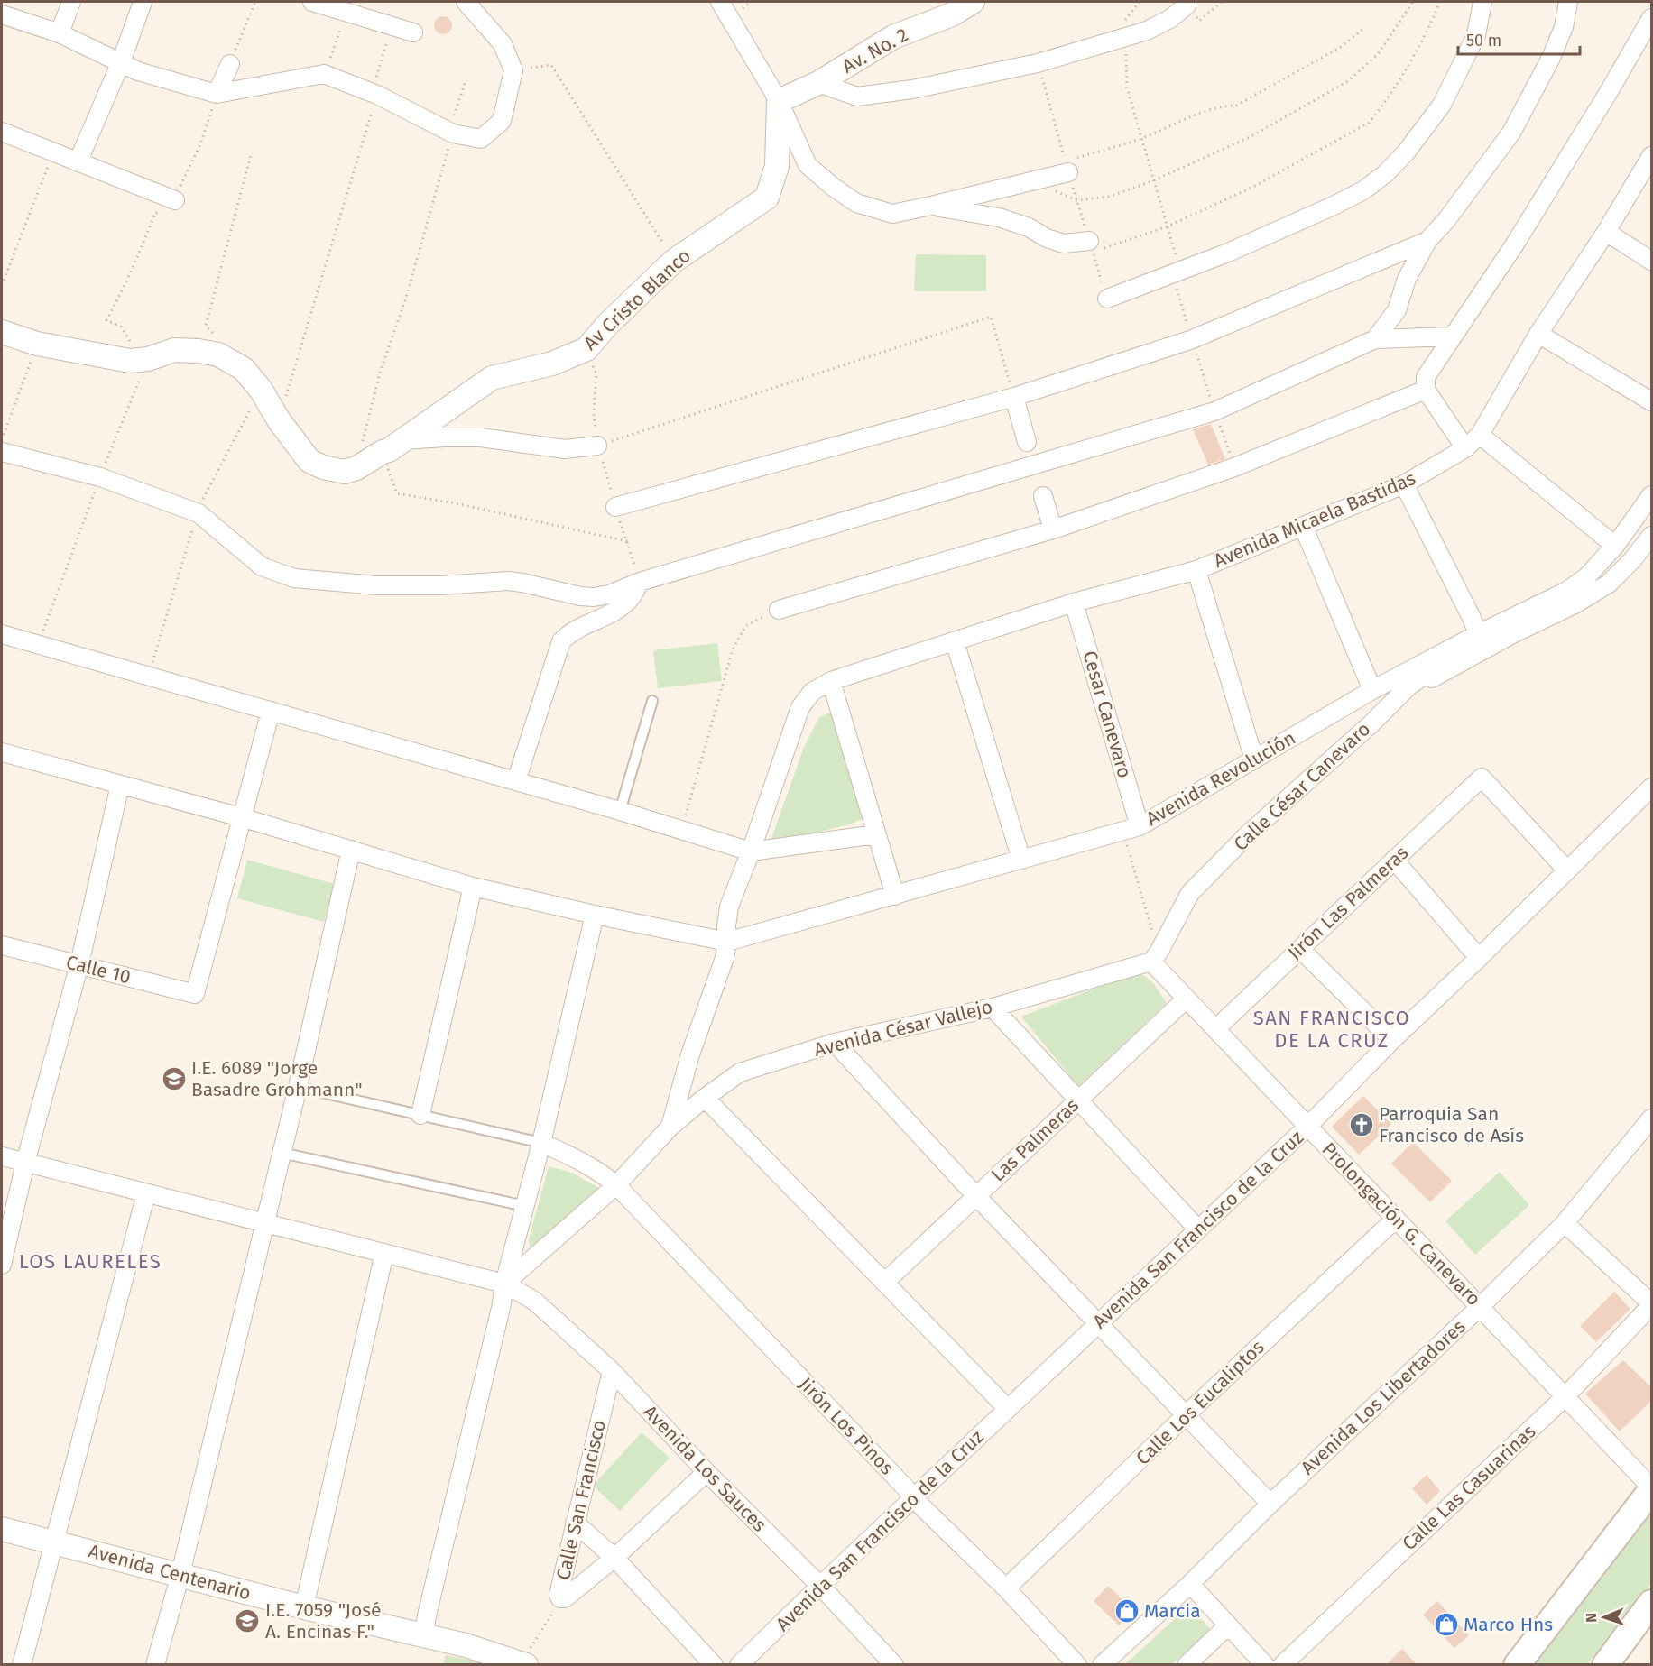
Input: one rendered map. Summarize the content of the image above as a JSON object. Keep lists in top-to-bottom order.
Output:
{
  "streets": {
    "street": [
      "Av. No. 2",
      "Av Cristo Blanco",
      "Avenida Micaela Bastidas",
      "Cesar Canevaro",
      "Avenida Revolución",
      "Calle César Canevaro",
      "Jirón Las Palmeras",
      "Calle 10",
      "Avenida César Vallejo",
      "Las Palmeras",
      "Prolongación G. Canevaro",
      "Avenida San Francisco de la Cruz",
      "Avenida Los Libertadores",
      "Calle Los Eucaliptos",
      "Jirón Los Pinos",
      "Avenida Los Sauces",
      "Calle Las Casuarinas",
      "Calle San Francisco",
      "Avenida Centenario"
    ]
  },
  "crossings": [
    ["Av. No. 2", "Av Cristo Blanco"],
    ["Avenida Micaela Bastidas", "Cesar Canevaro"],
    ["Avenida Micaela Bastidas", "Avenida Revolución"],
    ["Avenida Micaela Bastidas", "Avenida César Vallejo"],
    ["Cesar Canevaro", "Avenida Revolución"],
    ["Avenida Revolución", "Calle César Canevaro"],
    ["Calle César Canevaro", "Avenida César Vallejo"],
    ["Calle César Canevaro", "Prolongación G. Canevaro"],
    ["Jirón Las Palmeras", "Prolongación G. Canevaro"],
    ["Jirón Las Palmeras", "Avenida San Francisco de la Cruz"],
    ["Avenida César Vallejo", "Prolongación G. Canevaro"],
    ["Avenida César Vallejo", "Jirón Los Pinos"],
    ["Avenida César Vallejo", "Avenida Los Sauces"],
    ["Las Palmeras", "Prolongación G. Canevaro"],
    ["Prolongación G. Canevaro", "Avenida San Francisco de la Cruz"],
    ["Prolongación G. Canevaro", "Avenida Los Libertadores"],
    ["Prolongación G. Canevaro", "Calle Los Eucaliptos"],
    ["Prolongación G. Canevaro", "Calle Las Casuarinas"],
    ["Avenida San Francisco de la Cruz", "Jirón Los Pinos"],
    ["Avenida San Francisco de la Cruz", "Avenida Los Sauces"],
    ["Calle Los Eucaliptos", "Jirón Los Pinos"],
    ["Avenida Los Sauces", "Calle San Francisco"]
  ],
  "districts": ["SAN FRANCISCO DE LA CRUZ", "LOS LAURELES"],
  "places": {
    "school or university": ["I.E. 6089 \"Jorge Basadre Grohmann\"", "I.E. 7059 \"José A. Encinas F.\""],
    "church": ["Parroquia San Francisco de Asís"],
    "shop": ["Marcia", "Marco Hns"]
  },
  "scale_bar": "50 m",
  "north": "left"
}
